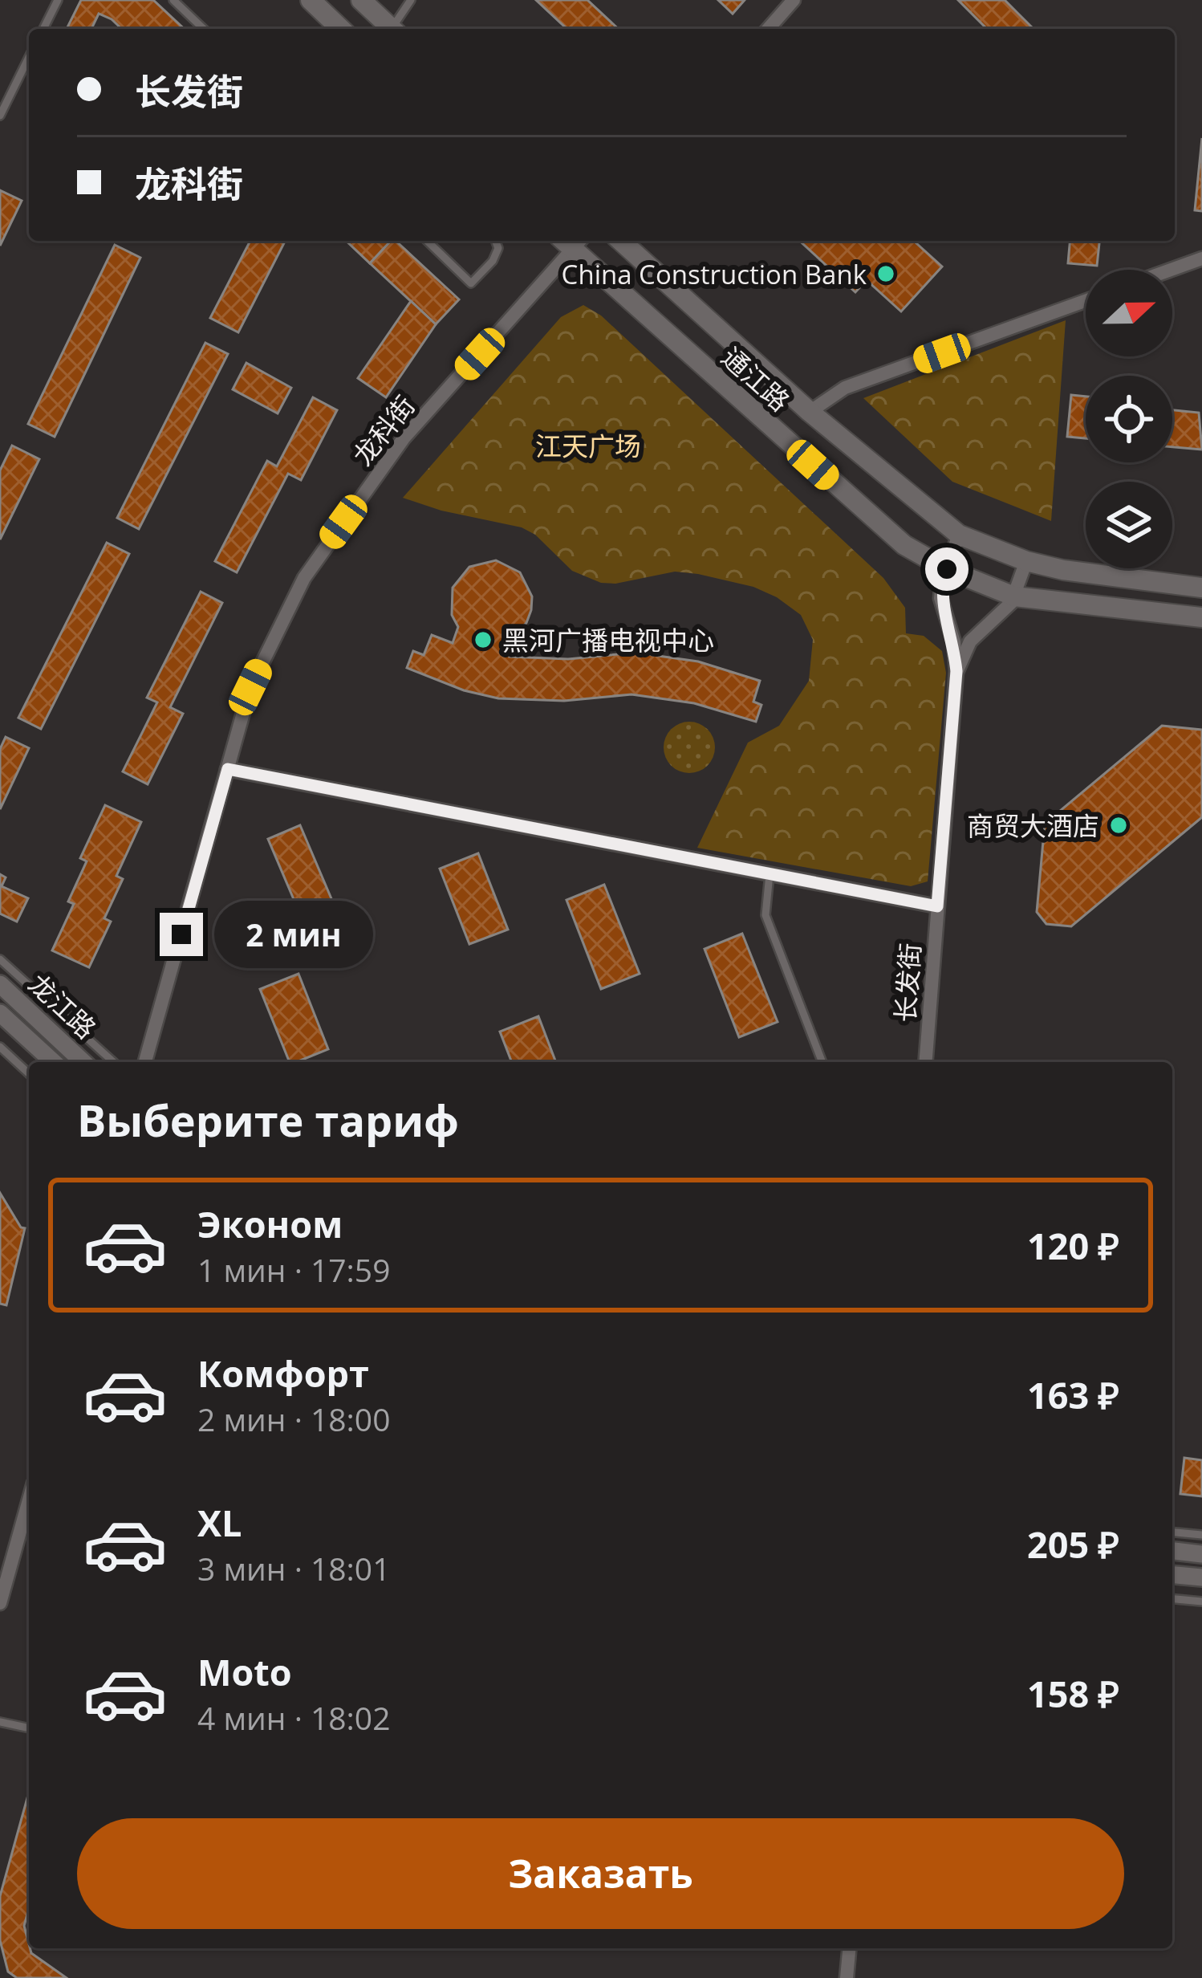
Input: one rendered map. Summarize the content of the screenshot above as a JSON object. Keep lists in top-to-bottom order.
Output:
{
  "streets": {
    "main road": ["通江路"],
    "street": ["龙科街", "长发街", "龙江路"]
  },
  "crossings": [
    ["通江路", "长发街"]
  ],
  "parks": ["江天广场"],
  "places": ["China Construction Bank", "黑河广播电视中心", "商贸大酒店"],
  "north": "right",
  "page": {
    "banner": ["长发街", "龙科街"],
    "bubble": "2 мин",
    "heading": "Выберите тариф",
    "list": [
      {
        "name": "Эконом",
        "note": "1 мин · 17:59",
        "value": "120 ₽"
      },
      {
        "name": "Комфорт",
        "note": "2 мин · 18:00",
        "value": "163 ₽"
      },
      {
        "name": "XL",
        "note": "3 мин · 18:01",
        "value": "205 ₽"
      },
      {
        "name": "Moto",
        "note": "4 мин · 18:02",
        "value": "158 ₽"
      }
    ],
    "buttons": "Заказать"
  }
}
